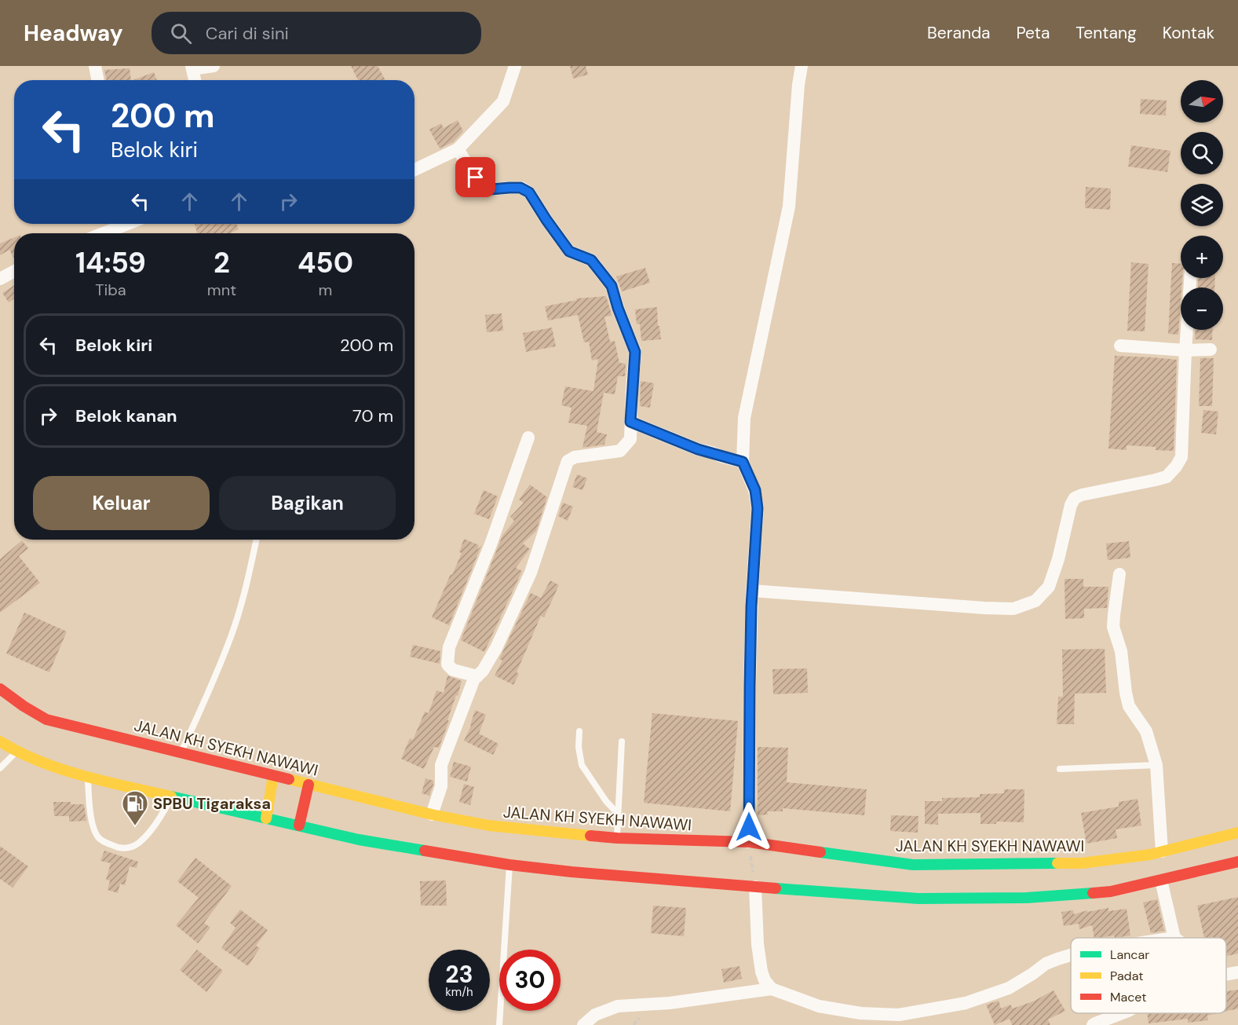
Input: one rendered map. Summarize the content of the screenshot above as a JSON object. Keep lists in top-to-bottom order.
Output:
{
  "streets": {
    "main road": ["JALAN KH SYEKH NAWAWI"]
  },
  "places": {
    "fuel station": ["SPBU Tigaraksa"]
  },
  "legend": ["Lancar", "Padat", "Macet"],
  "north": "right",
  "page": {
    "header": "Headway",
    "search": "Cari di sini",
    "nav": [
      "Beranda",
      "Peta",
      "Tentang",
      "Kontak"
    ],
    "map_buttons": ["+", "−"],
    "turn": ["200 m", "Belok kiri"],
    "eta": [
      "14:59",
      "Tiba",
      "2",
      "mnt",
      "450",
      "m"
    ],
    "list": [
      {
        "name": "Belok kiri",
        "value": "200 m"
      },
      {
        "name": "Belok kanan",
        "value": "70 m"
      }
    ],
    "buttons": ["Keluar", "Bagikan"],
    "speed": "23 km/h",
    "limit": "30"
  }
}
